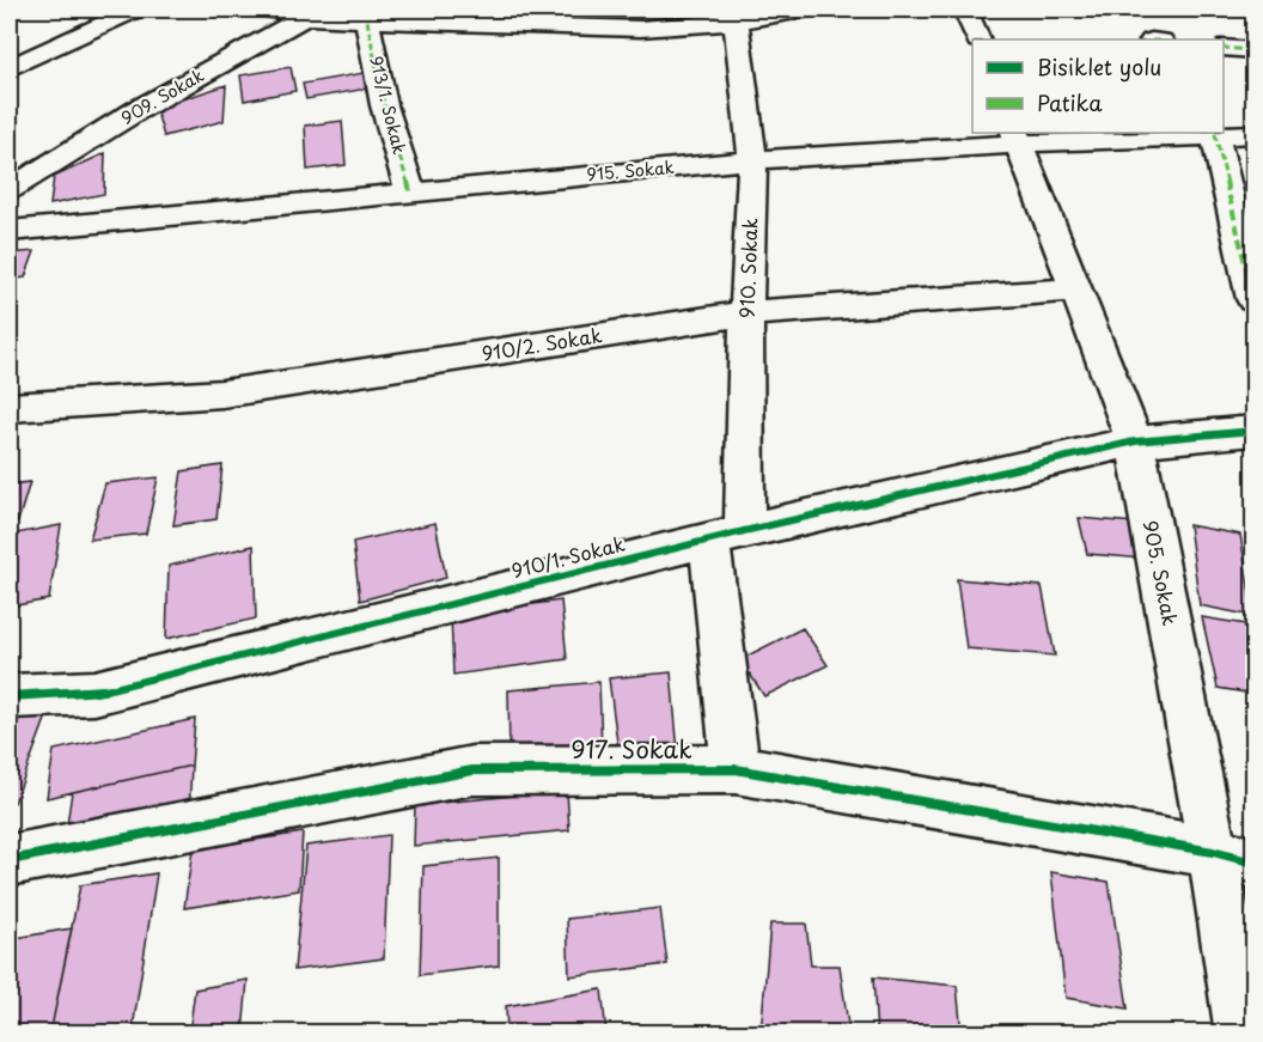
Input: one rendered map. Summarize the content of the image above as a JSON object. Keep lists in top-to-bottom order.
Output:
{
  "streets": {
    "street": [
      "909. Sokak",
      "913/1. Sokak",
      "915. Sokak",
      "910. Sokak",
      "910/2. Sokak",
      "910/1. Sokak",
      "905. Sokak",
      "917. Sokak"
    ]
  },
  "crossings": [
    ["913/1. Sokak", "915. Sokak"],
    ["915. Sokak", "910. Sokak"],
    ["915. Sokak", "905. Sokak"],
    ["910. Sokak", "910/2. Sokak"],
    ["910. Sokak", "910/1. Sokak"],
    ["910. Sokak", "917. Sokak"],
    ["910/2. Sokak", "905. Sokak"],
    ["910/1. Sokak", "905. Sokak"],
    ["905. Sokak", "917. Sokak"]
  ],
  "legend": ["Bisiklet yolu", "Patika"]
}
